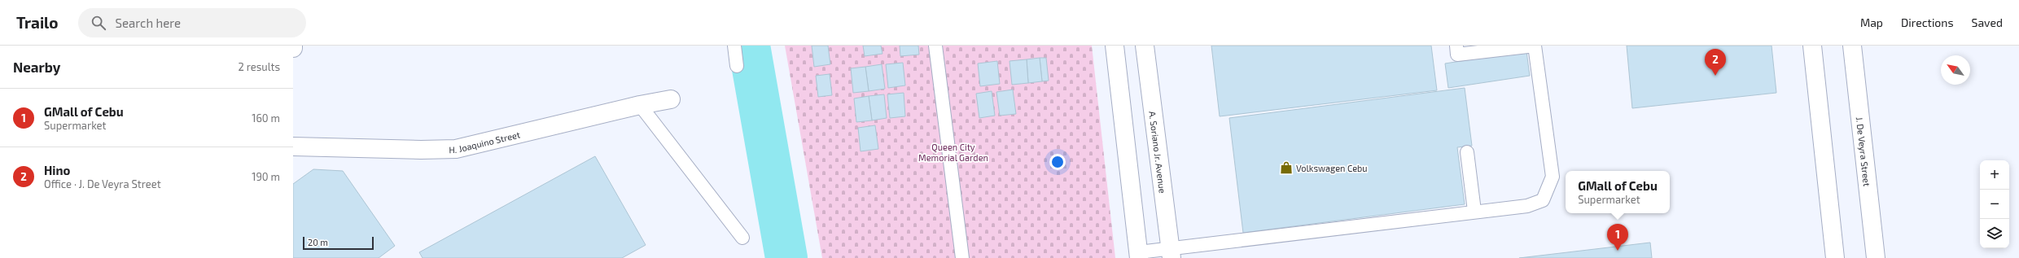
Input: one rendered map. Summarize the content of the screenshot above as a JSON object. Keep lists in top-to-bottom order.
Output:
{
  "streets": {
    "street": ["H. Joaquino Street", "J. De Veyra Street", "A. Soriano Jr. Avenue"]
  },
  "parks": ["Queen City Memorial Garden"],
  "places": {
    "shop": ["Volkswagen Cebu"]
  },
  "scale_bar": "20 m",
  "north": "top left",
  "page": {
    "header": "Trailo",
    "search": "Search here",
    "nav": ["Map", "Directions", "Saved"],
    "heading": ["Nearby", "2 results"],
    "pins": ["2", "1"],
    "list": [
      {
        "mark": "1",
        "name": "GMall of Cebu",
        "note": "Supermarket",
        "value": "160 m"
      },
      {
        "mark": "2",
        "name": "Hino",
        "note": "Office · J. De Veyra Street",
        "value": "190 m"
      }
    ],
    "map_buttons": ["+", "−"],
    "popup": ["GMall of Cebu", "Supermarket"],
    "scale": "20 m"
  }
}
